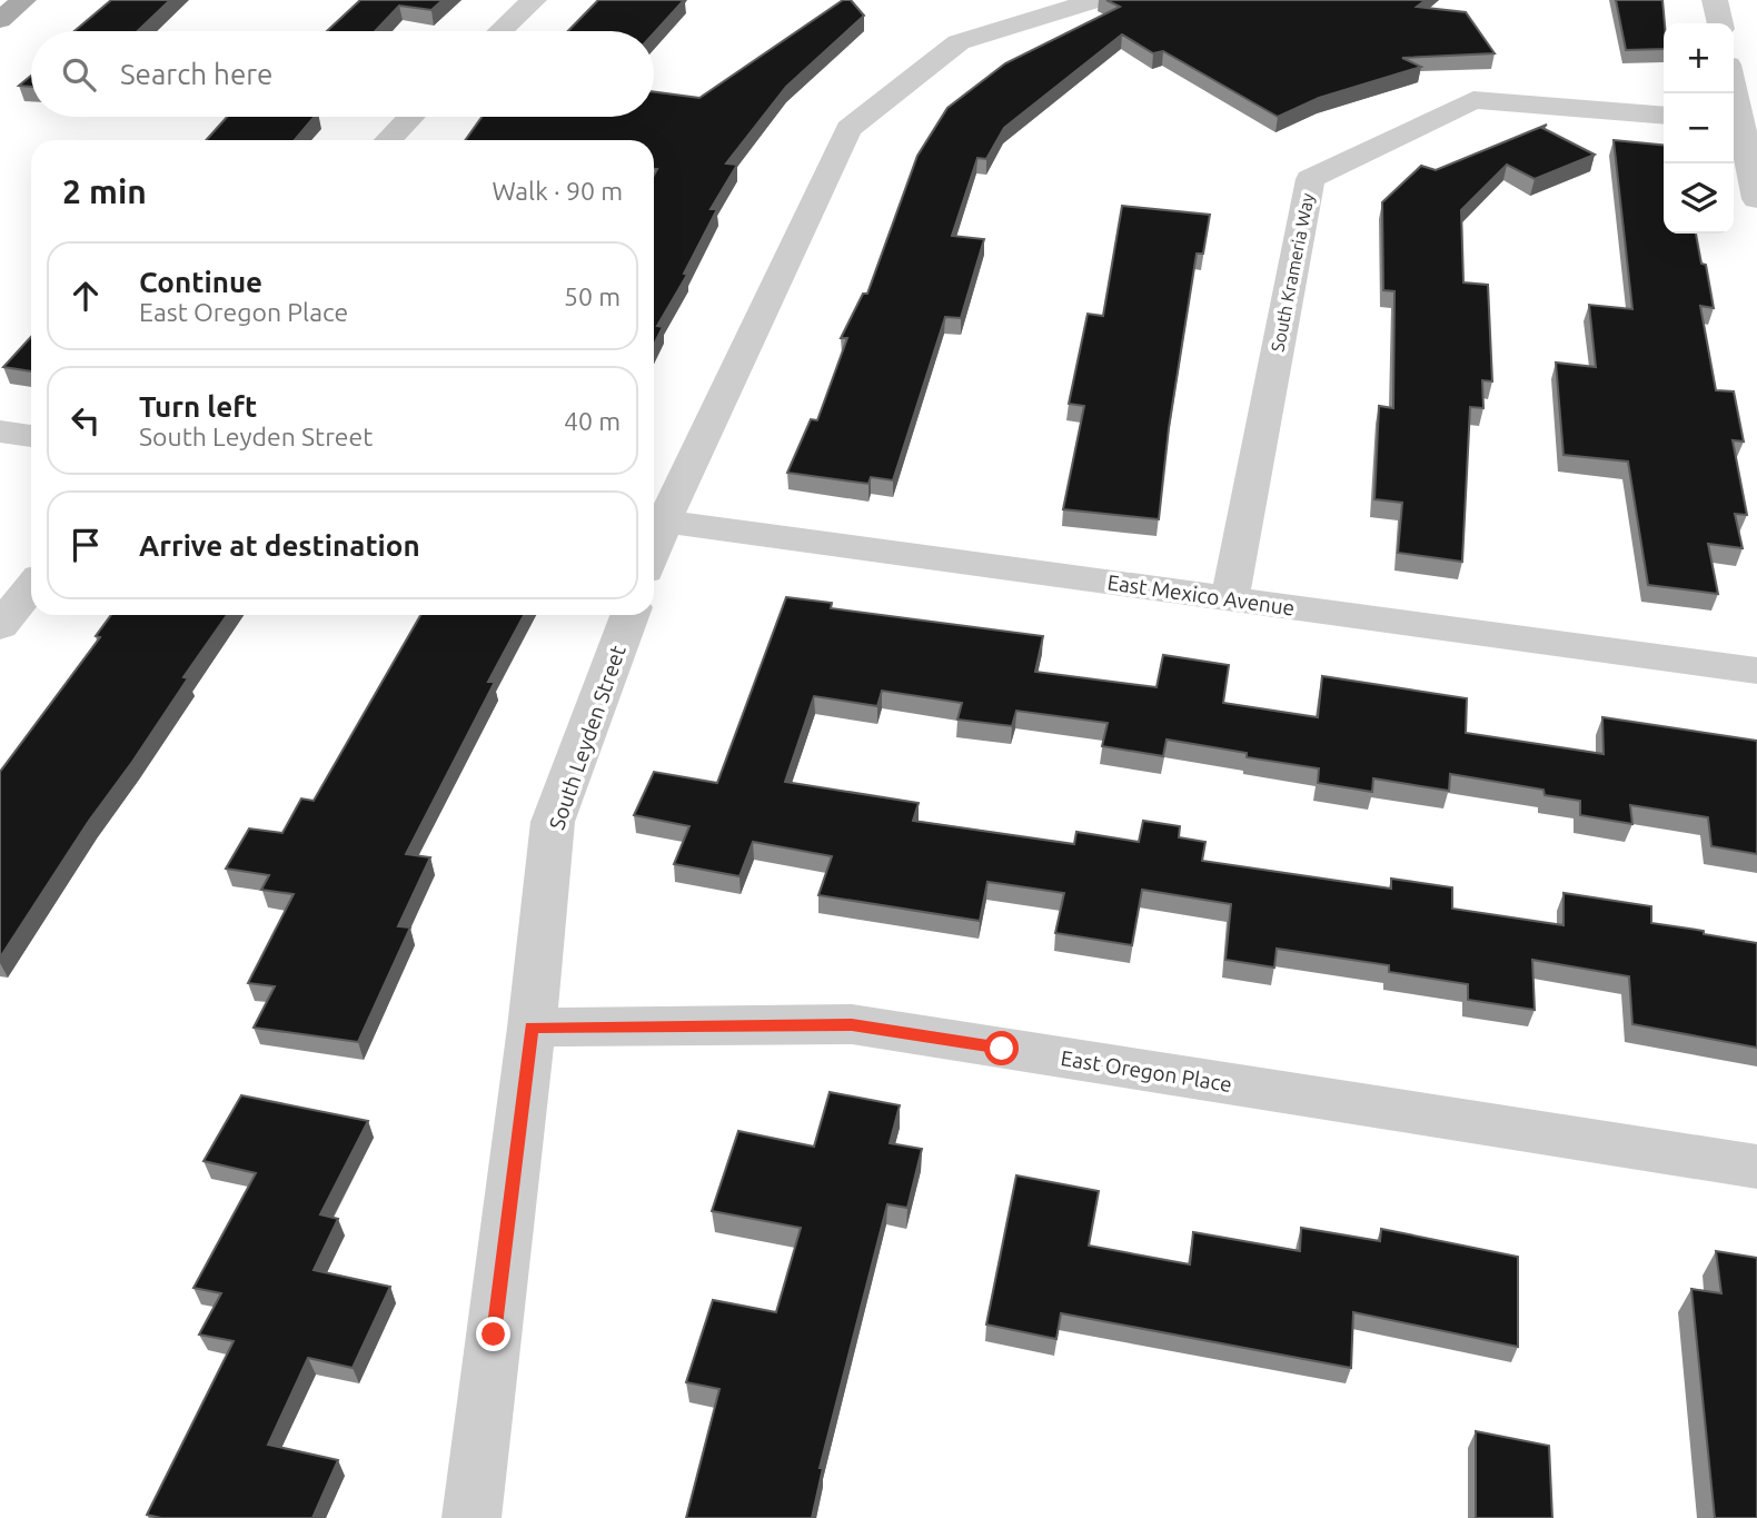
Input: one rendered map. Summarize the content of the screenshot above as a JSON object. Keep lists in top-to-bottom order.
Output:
{
  "streets": {
    "street": [
      "South Krameria Way",
      "East Mexico Avenue",
      "South Leyden Street",
      "East Oregon Place"
    ]
  },
  "crossings": [
    ["South Krameria Way", "East Mexico Avenue"],
    ["South Leyden Street", "East Oregon Place"]
  ],
  "page": {
    "map_buttons": ["+", "−"],
    "search": "Search here",
    "heading": ["2 min", "Walk · 90 m"],
    "list": [
      ["Continue", "East Oregon Place", "50 m"],
      ["Turn left", "South Leyden Street", "40 m"],
      "Arrive at destination"
    ]
  }
}
